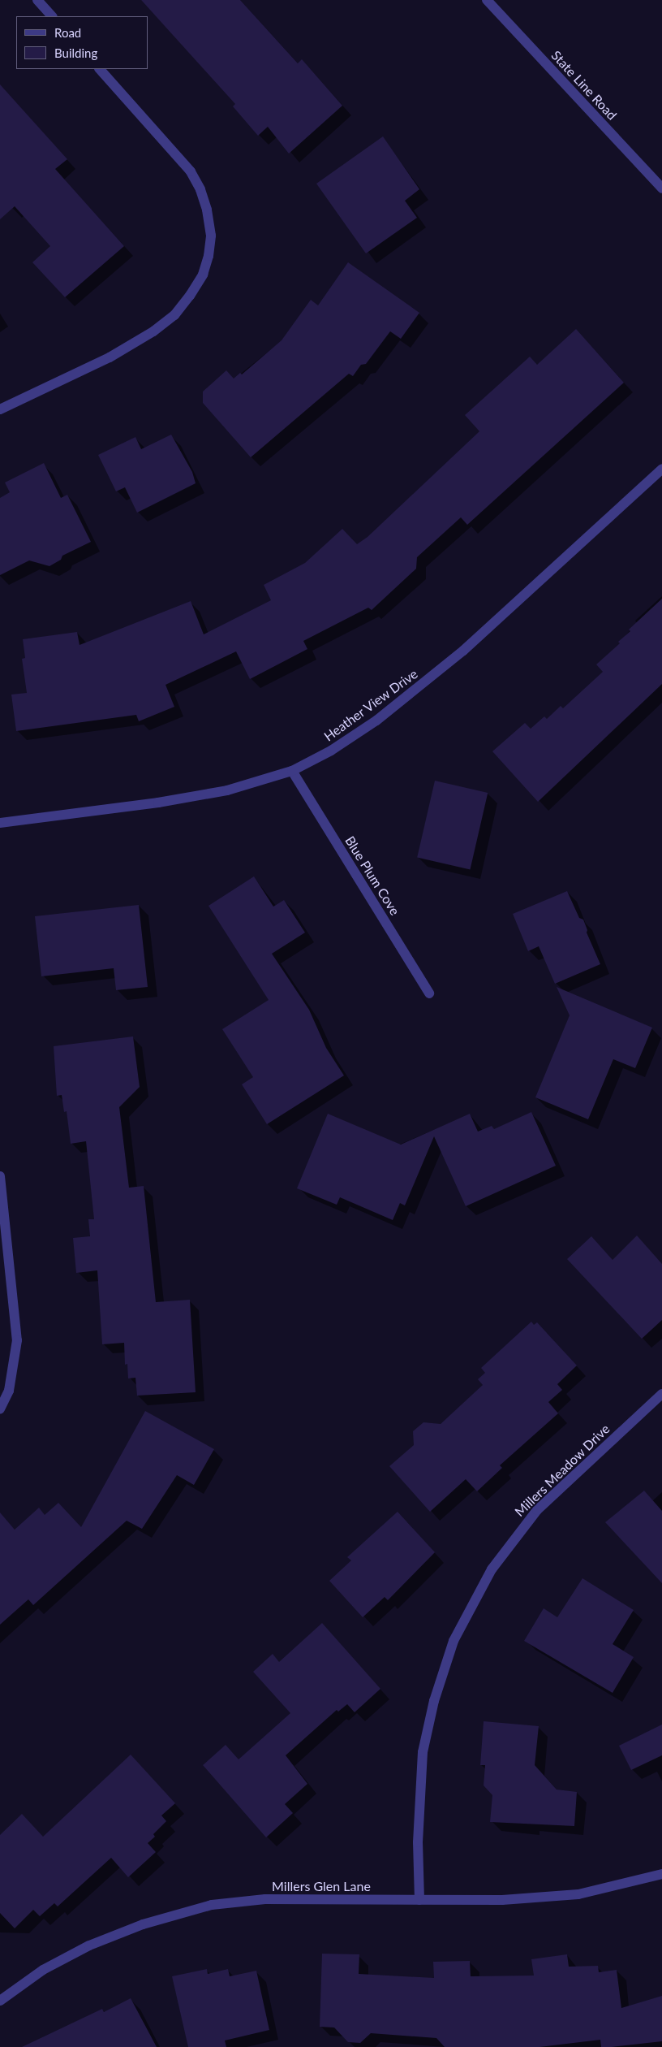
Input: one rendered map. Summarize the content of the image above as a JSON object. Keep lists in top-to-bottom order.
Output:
{
  "streets": {
    "street": [
      "State Line Road",
      "Heather View Drive",
      "Blue Plum Cove",
      "Millers Meadow Drive",
      "Millers Glen Lane"
    ]
  },
  "crossings": [
    ["Heather View Drive", "Blue Plum Cove"],
    ["Millers Meadow Drive", "Millers Glen Lane"]
  ],
  "legend": ["Road", "Building"]
}
